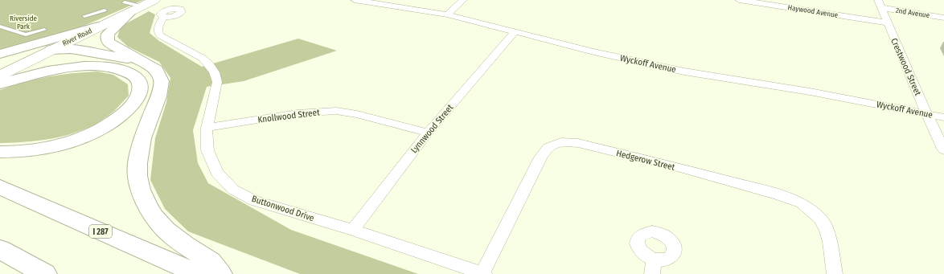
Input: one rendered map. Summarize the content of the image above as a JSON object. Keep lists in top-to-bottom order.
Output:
{
  "streets": {
    "highway": ["I 287"],
    "street": [
      "Haywood Avenue",
      "2nd Avenue",
      "River Road",
      "Wyckoff Avenue",
      "Crestwood Street",
      "Knollwood Street",
      "Lynnwood Street",
      "Hedgerow Street",
      "Buttonwood Drive"
    ]
  },
  "crossings": [
    ["Haywood Avenue", "Crestwood Street"],
    ["2nd Avenue", "Crestwood Street"],
    ["Wyckoff Avenue", "Crestwood Street"],
    ["Wyckoff Avenue", "Lynnwood Street"],
    ["Knollwood Street", "Lynnwood Street"],
    ["Knollwood Street", "Buttonwood Drive"],
    ["Lynnwood Street", "Buttonwood Drive"],
    ["Hedgerow Street", "Buttonwood Drive"]
  ],
  "parks": ["Riverside Park"]
}
